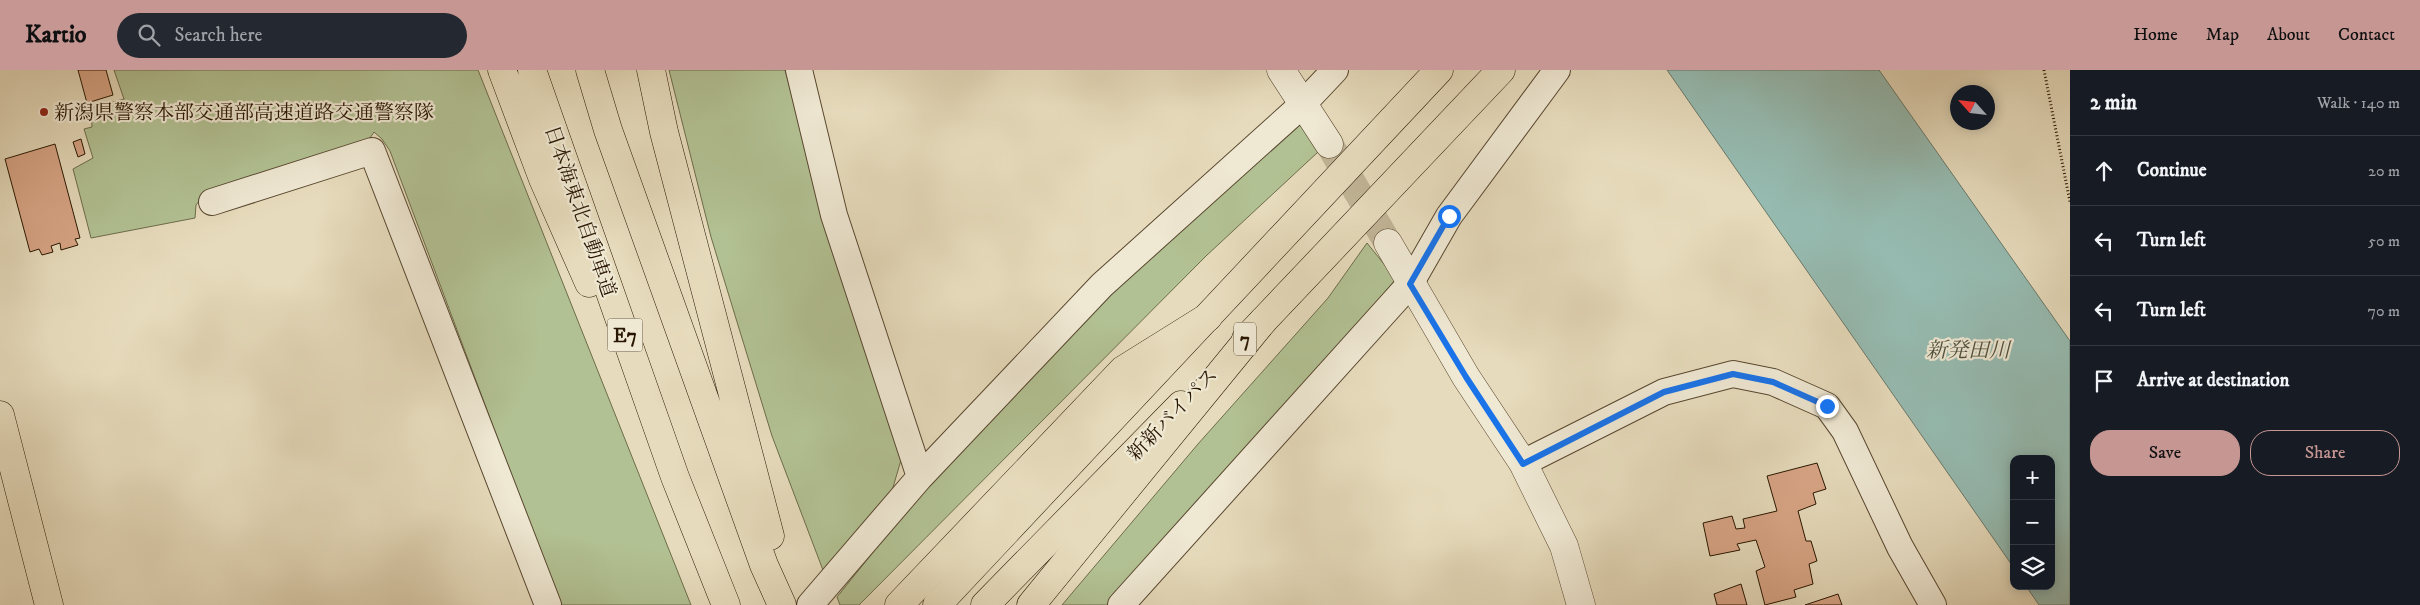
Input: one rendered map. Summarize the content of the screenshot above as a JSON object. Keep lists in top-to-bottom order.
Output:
{
  "streets": {
    "highway": [
      "日本海東北自動車道",
      "E7",
      "7",
      "新新バイパス"
    ]
  },
  "water": ["新発田川"],
  "places": ["新潟県警察本部交通部高速道路交通警察隊"],
  "north": "top left",
  "page": {
    "header": "Kartio",
    "search": "Search here",
    "nav": [
      "Home",
      "Map",
      "About",
      "Contact"
    ],
    "heading": ["2 min", "Walk · 140 m"],
    "list": [
      ["Continue", "20 m"],
      ["Turn left", "50 m"],
      ["Turn left", "70 m"],
      "Arrive at destination"
    ],
    "buttons": ["Save", "Share"],
    "map_buttons": ["+", "−"]
  }
}
